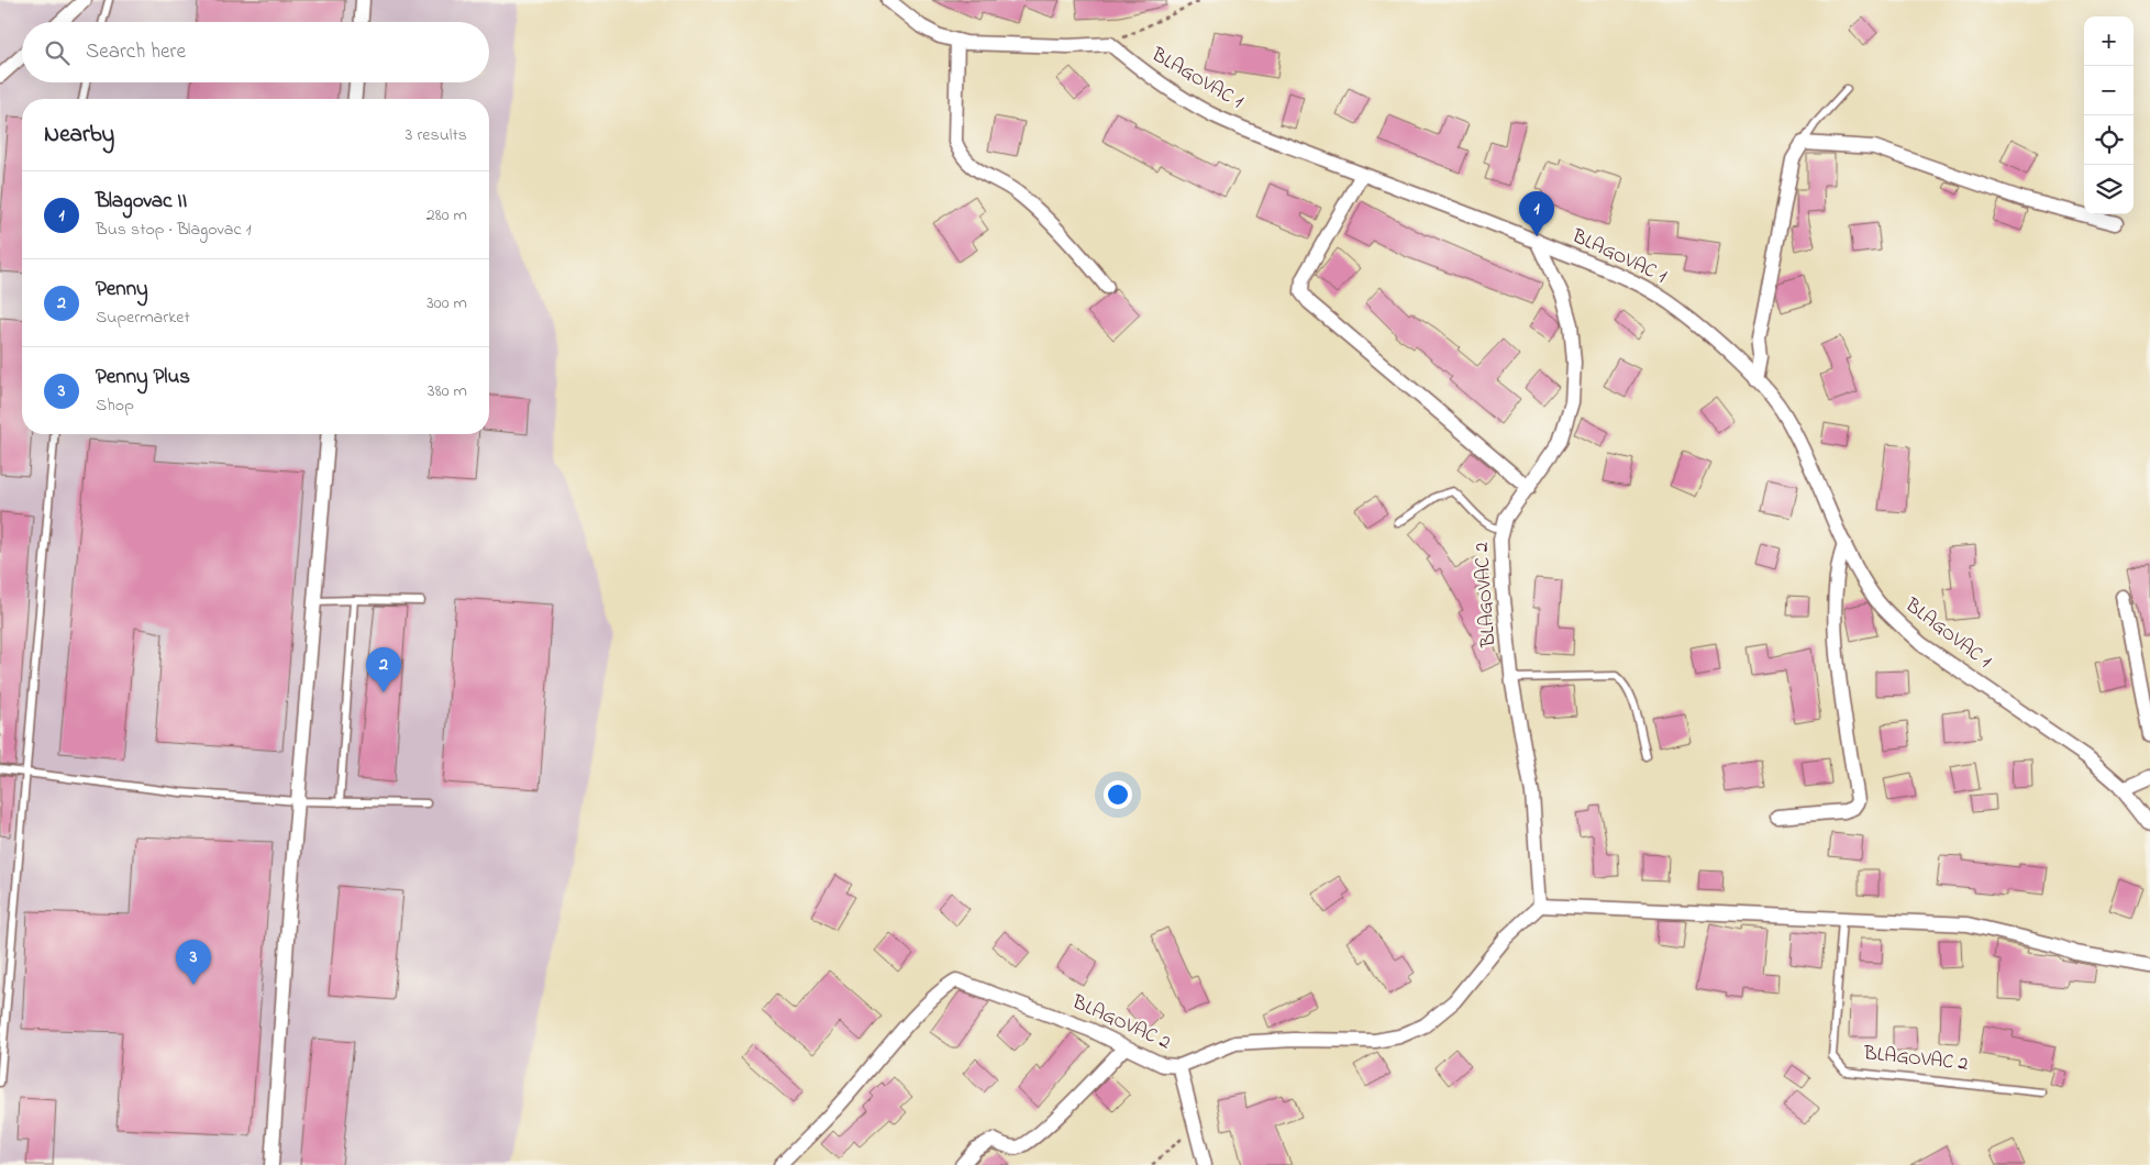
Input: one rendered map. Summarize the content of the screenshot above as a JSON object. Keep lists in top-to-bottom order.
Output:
{
  "streets": {
    "street": ["BLAGOVAC 1", "BLAGOVAC 2"]
  },
  "crossings": [
    ["BLAGOVAC 1", "BLAGOVAC 2"]
  ],
  "page": {
    "map_buttons": ["+", "−"],
    "search": "Search here",
    "heading": ["Nearby", "3 results"],
    "list": [
      {
        "mark": "1",
        "name": "Blagovac II",
        "note": "Bus stop · Blagovac 1",
        "value": "280 m"
      },
      {
        "mark": "2",
        "name": "Penny",
        "note": "Supermarket",
        "value": "300 m"
      },
      {
        "mark": "3",
        "name": "Penny Plus",
        "note": "Shop",
        "value": "380 m"
      }
    ],
    "pins": ["1", "2", "3"]
  }
}
